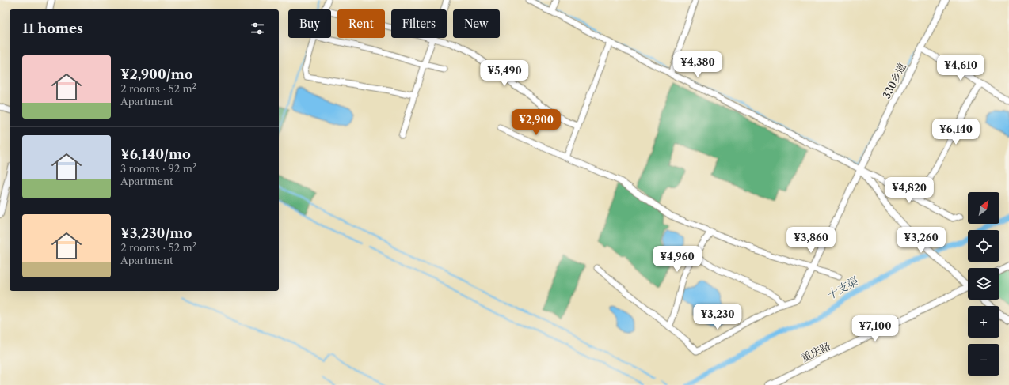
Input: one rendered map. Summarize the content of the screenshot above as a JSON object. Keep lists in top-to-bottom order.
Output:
{
  "streets": {
    "street": ["330乡道", "重庆路"]
  },
  "water": ["十支渠"],
  "north": "top right",
  "page": {
    "chip": [
      "Buy",
      "Rent",
      "Filters",
      "New"
    ],
    "heading": "11 homes",
    "list": [
      {
        "name": "¥2,900/mo",
        "note": "2 rooms · 52 m² · Apartment"
      },
      {
        "name": "¥6,140/mo",
        "note": "3 rooms · 92 m² · Apartment"
      },
      {
        "name": "¥3,230/mo",
        "note": "2 rooms · 52 m² · Apartment"
      }
    ],
    "price": [
      "¥4,380",
      "¥4,610",
      "¥5,490",
      "¥2,900",
      "¥6,140",
      "¥4,820",
      "¥3,860",
      "¥3,260",
      "¥4,960",
      "¥3,230",
      "¥7,100"
    ],
    "map_buttons": ["+", "−"]
  }
}
